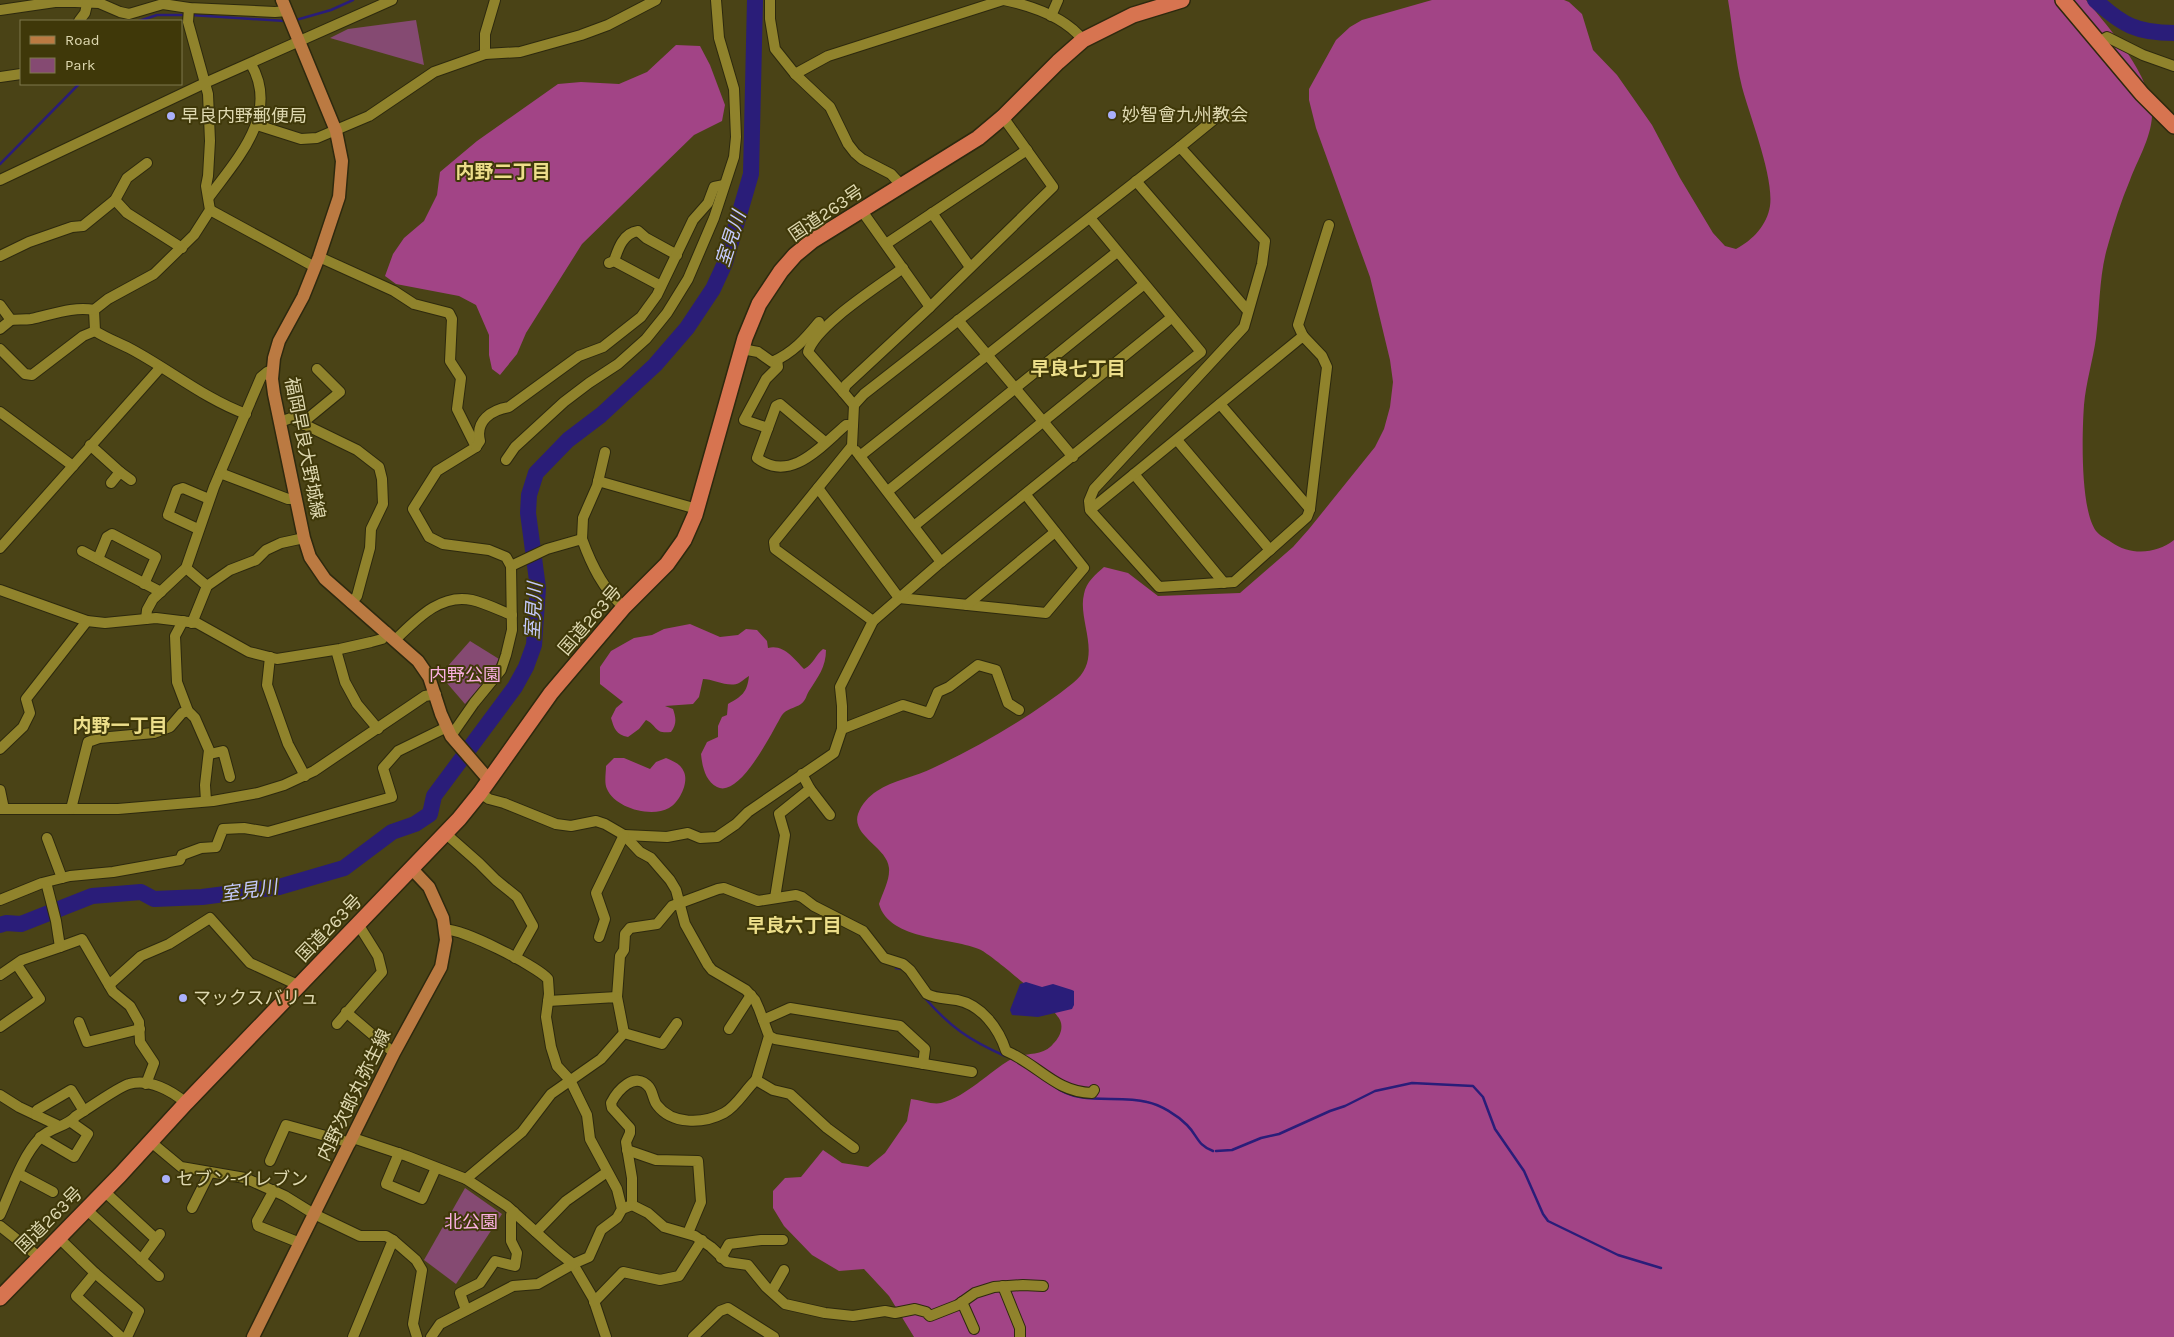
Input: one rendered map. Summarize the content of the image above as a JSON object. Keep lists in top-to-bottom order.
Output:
{
  "streets": {
    "highway": ["国道263号"],
    "main road": ["福岡早良大野城線", "内野次郎丸弥生線"]
  },
  "crossings": [
    ["国道263号", "福岡早良大野城線"],
    ["国道263号", "内野次郎丸弥生線"]
  ],
  "districts": [
    "内野二丁目",
    "早良七丁目",
    "内野一丁目",
    "早良六丁目"
  ],
  "water": ["室見川"],
  "parks": ["内野公園", "北公園"],
  "places": [
    "妙智會九州教会",
    "早良内野郵便局",
    "マックスバリュ",
    "セブン-イレブン"
  ],
  "legend": ["Road", "Park"]
}
